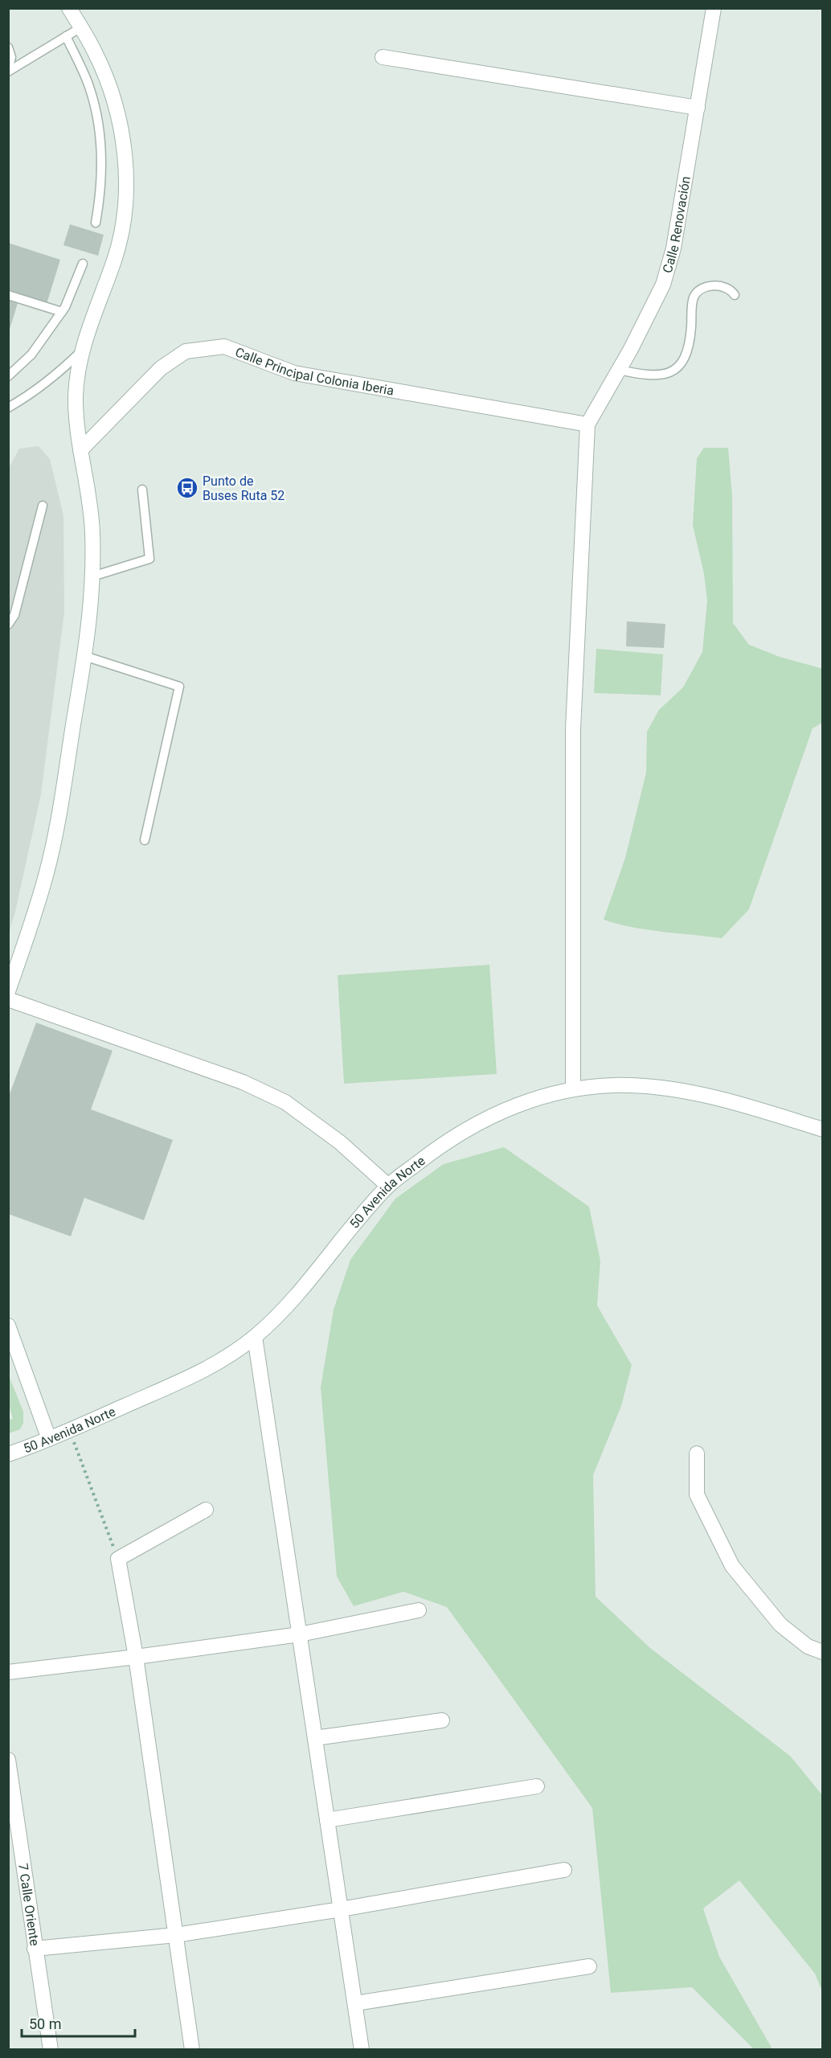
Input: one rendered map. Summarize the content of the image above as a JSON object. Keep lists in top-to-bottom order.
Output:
{
  "streets": {
    "street": [
      "Calle Renovación",
      "Calle Principal Colonia Iberia",
      "50 Avenida Norte",
      "7 Calle Oriente"
    ]
  },
  "crossings": [
    ["Calle Renovación", "Calle Principal Colonia Iberia"]
  ],
  "places": {
    "bus stop": ["Punto de Buses Ruta 52"]
  },
  "scale_bar": "50 m"
}
